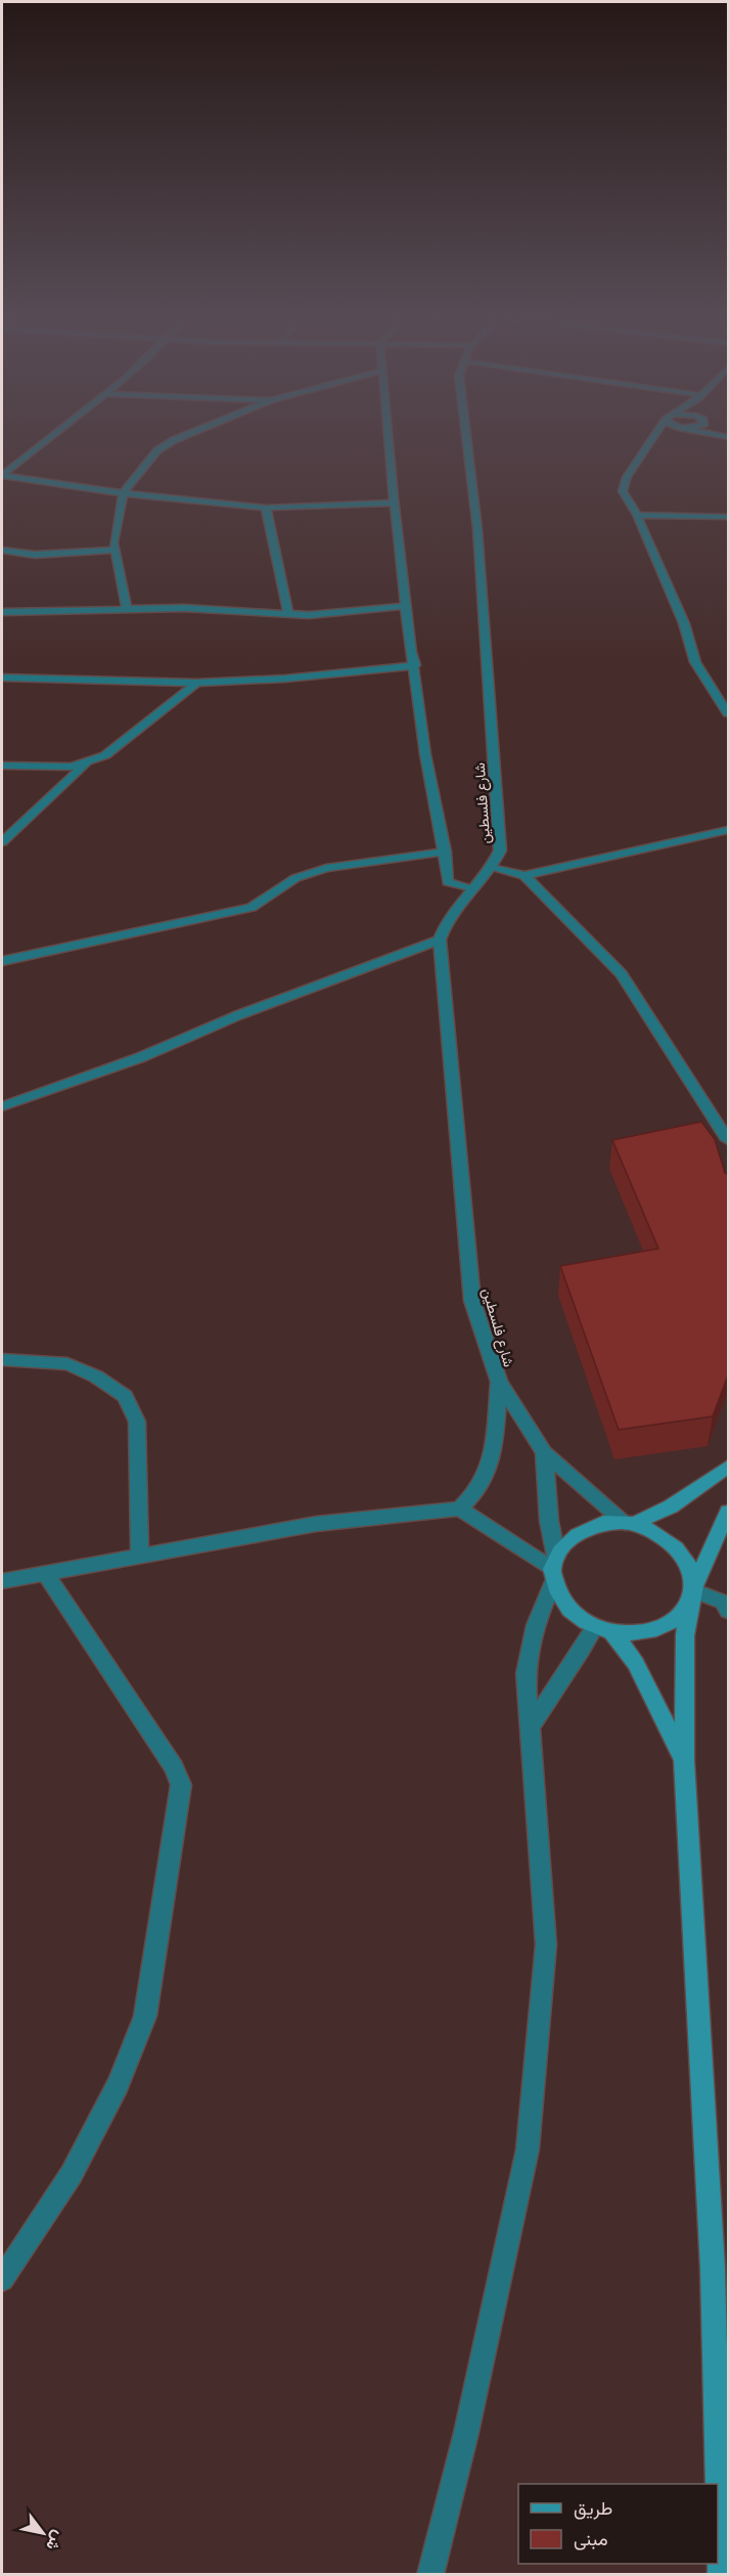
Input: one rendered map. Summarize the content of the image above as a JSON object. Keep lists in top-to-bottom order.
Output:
{
  "streets": {
    "street": ["شارع فلسطين"]
  },
  "legend": ["طريق", "مبنى"],
  "north": "bottom right"
}
